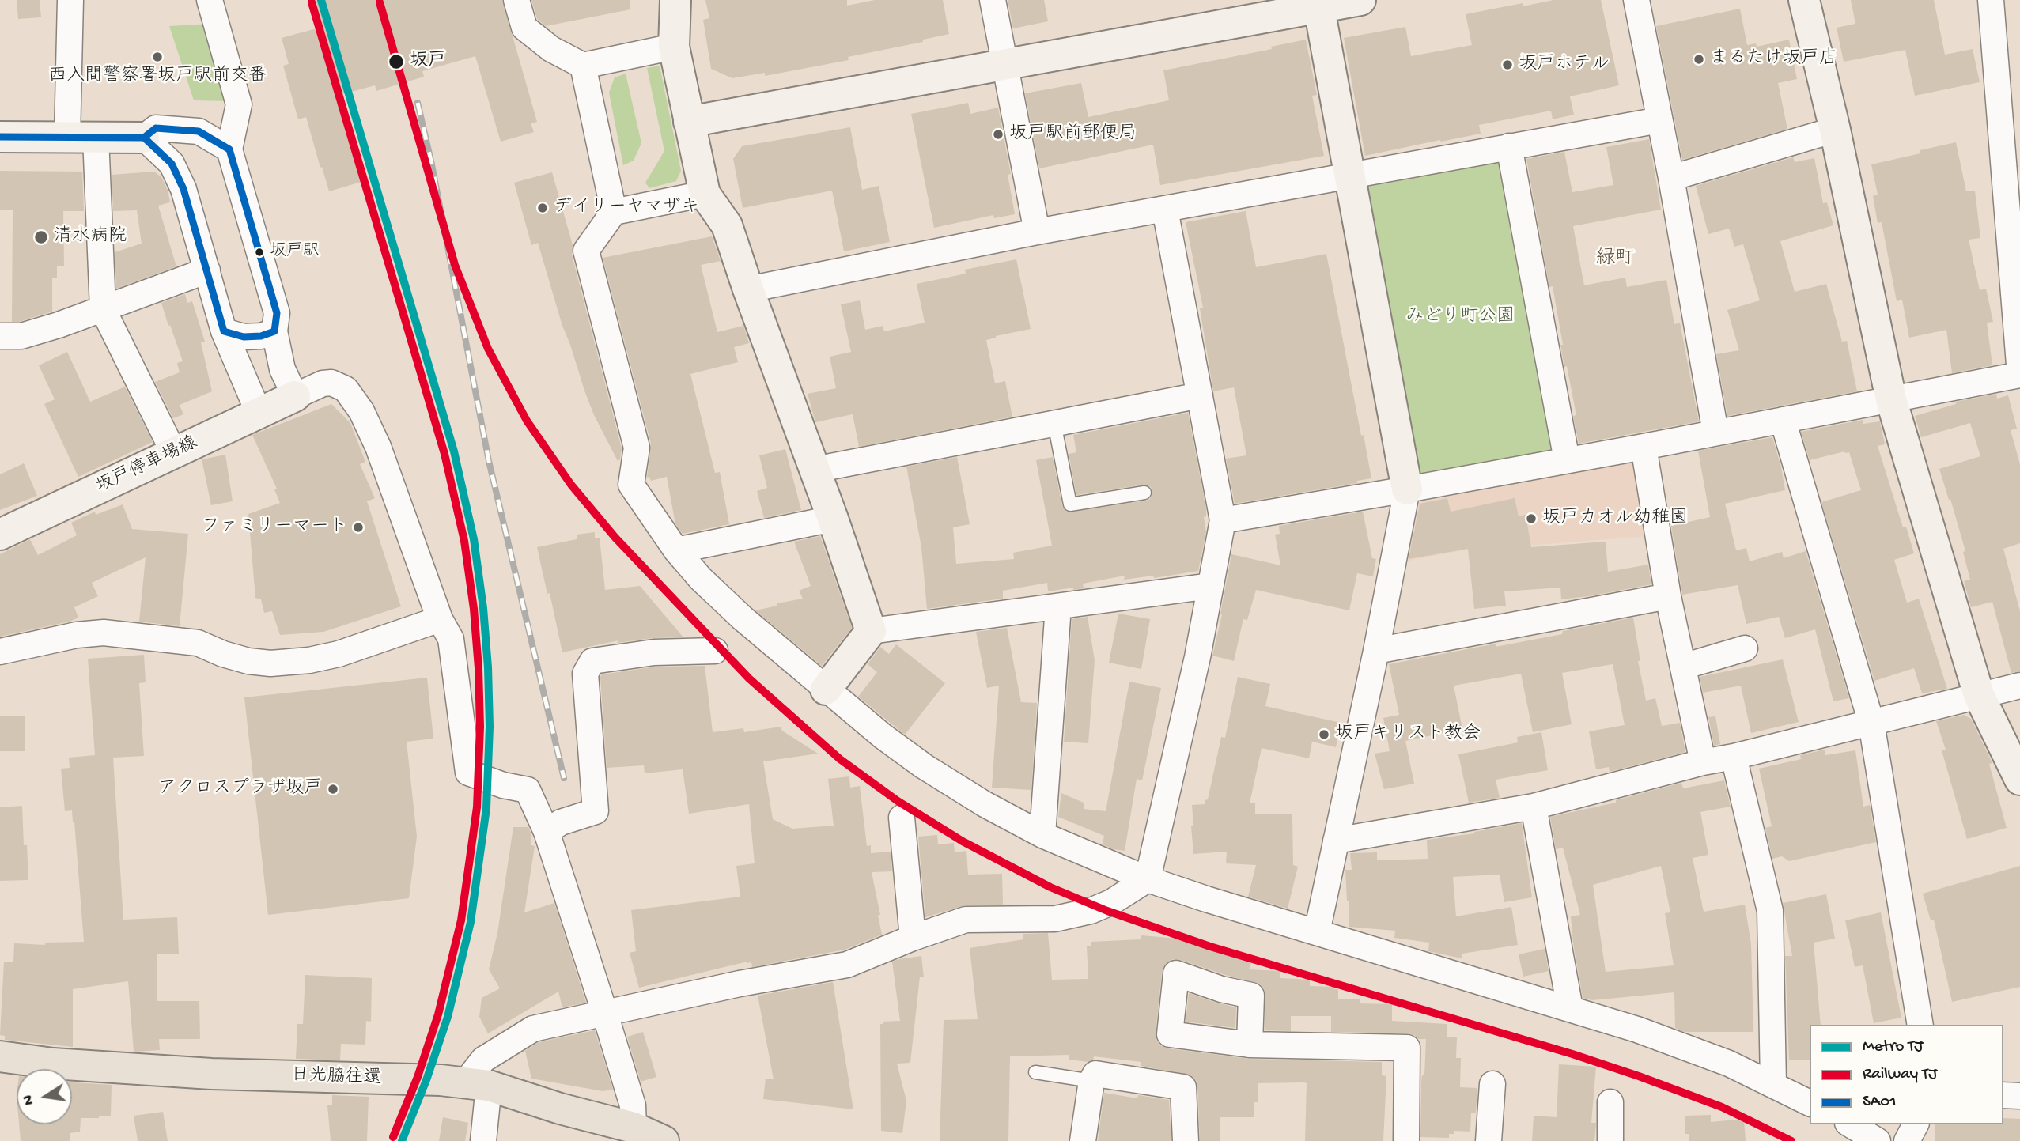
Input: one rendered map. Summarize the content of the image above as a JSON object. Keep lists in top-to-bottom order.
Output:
{
  "streets": {
    "main road": ["日光脇往還"],
    "street": ["坂戸停車場線"]
  },
  "districts": ["緑町"],
  "parks": ["みどり町公園"],
  "places": [
    "西入間警察署坂戸駅前交番",
    "まるたけ坂戸店",
    "坂戸",
    "坂戸ホテル",
    "坂戸駅前郵便局",
    "デイリーヤマザキ",
    "清水病院",
    "坂戸駅",
    "坂戸カオル幼稚園",
    "ファミリーマート",
    "坂戸キリスト教会",
    "アクロスプラザ坂戸"
  ],
  "lines": ["metro line TJ", "rail line TJ", "transit line SA01"],
  "legend": ["Metro TJ", "Railway TJ", "SA01"],
  "north": "left"
}
